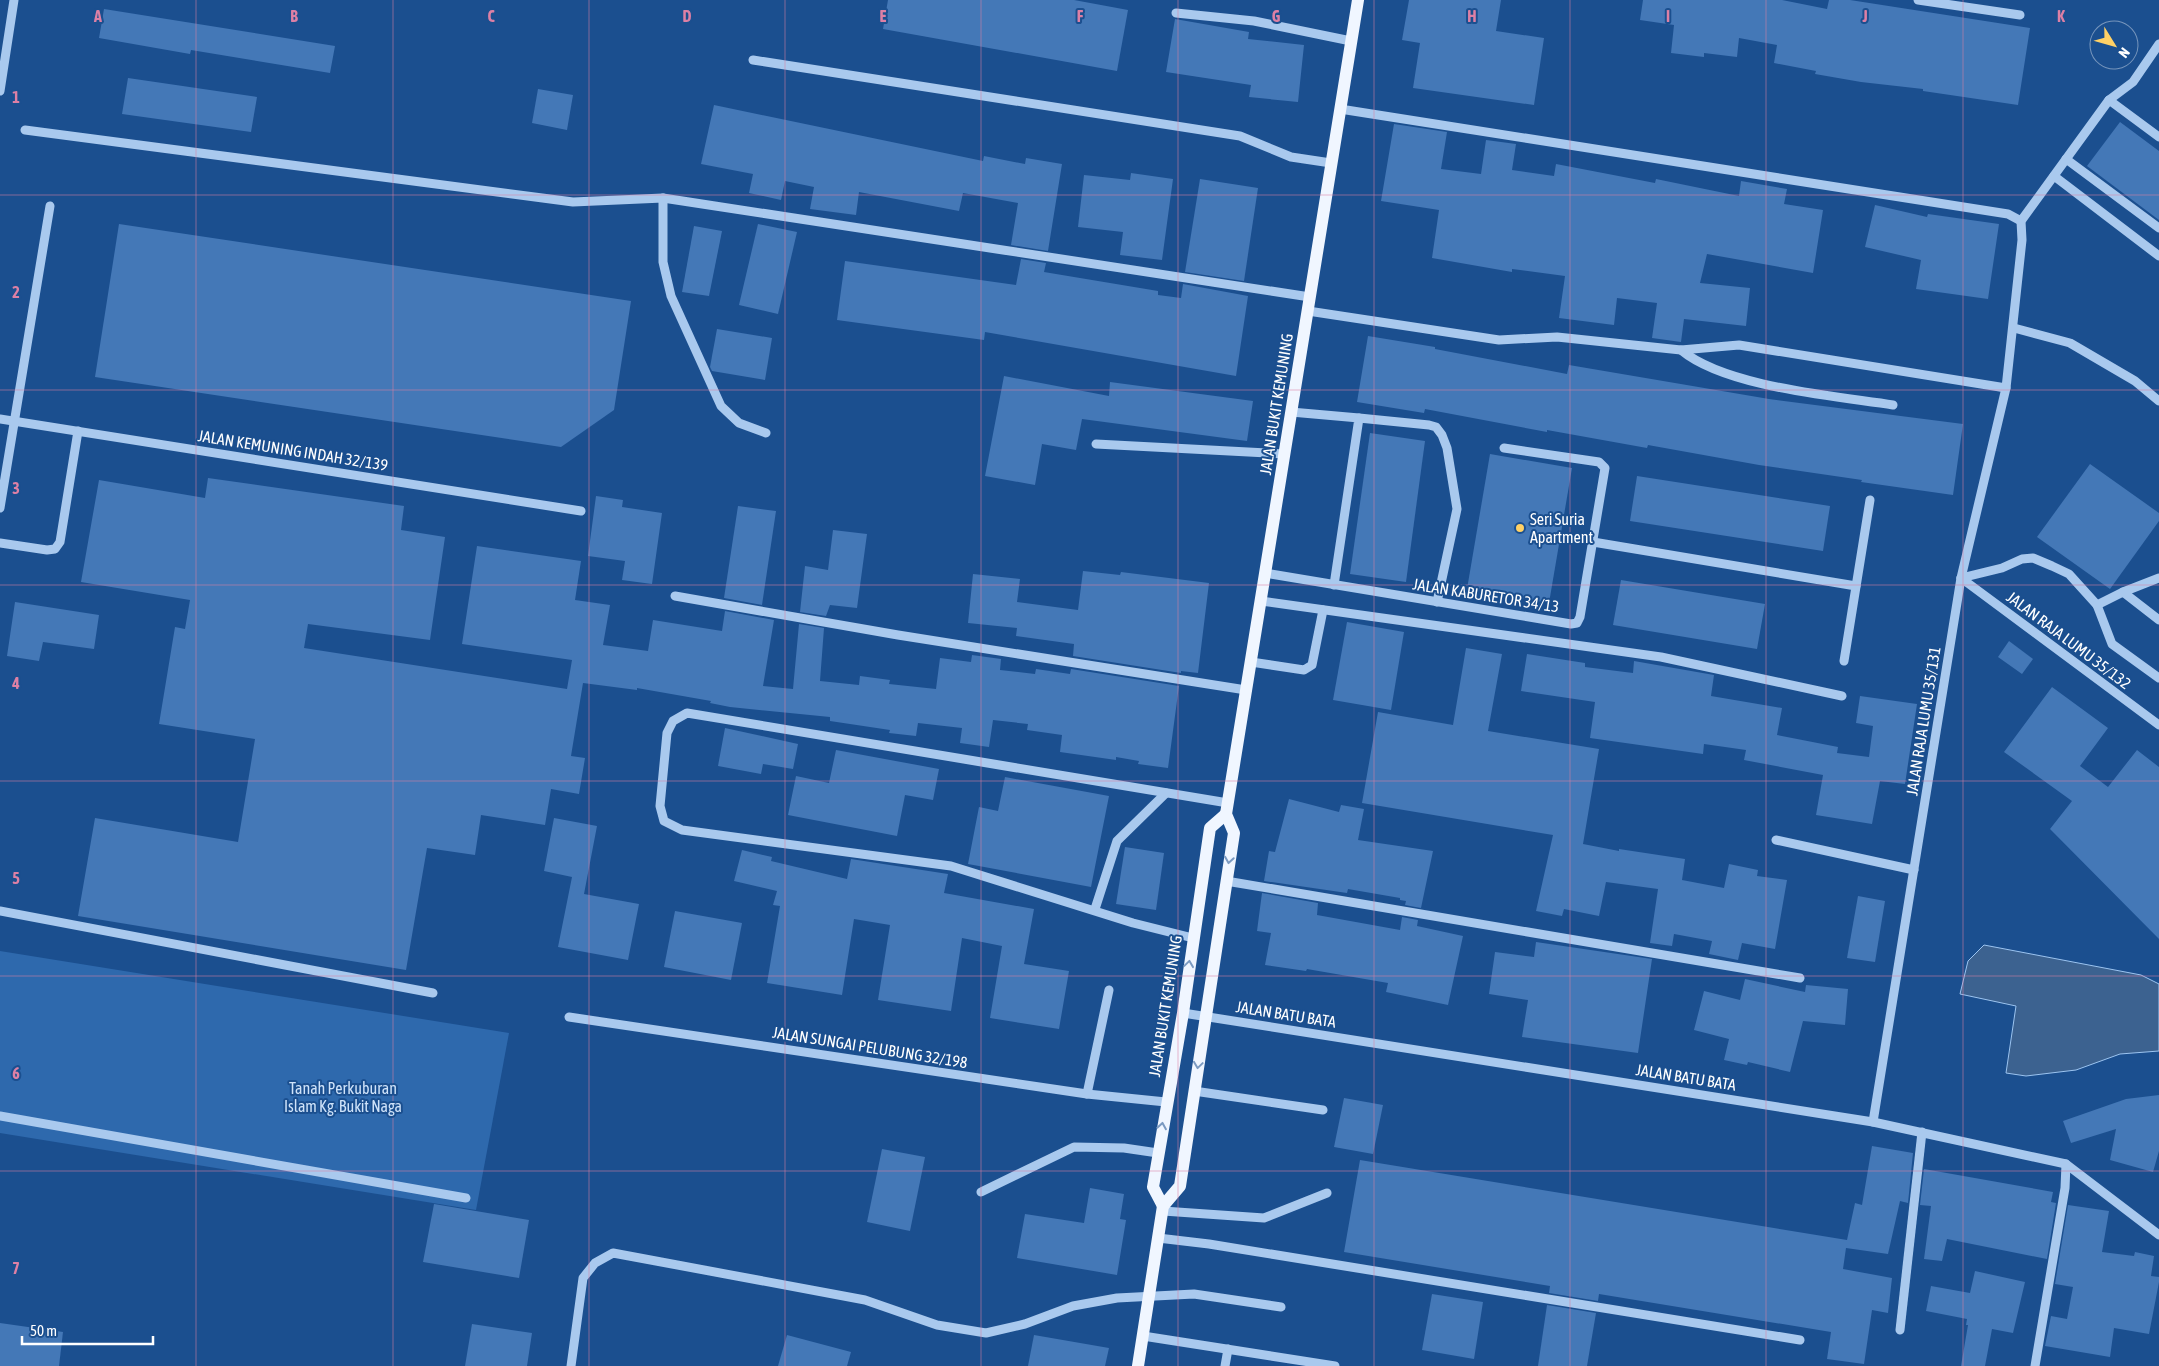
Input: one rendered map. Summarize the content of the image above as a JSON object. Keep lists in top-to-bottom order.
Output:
{
  "streets": {
    "main road": ["JALAN BUKIT KEMUNING"],
    "street": [
      "JALAN KEMUNING INDAH 32/139",
      "JALAN KABURETOR 34/13",
      "JALAN RAJA LUMU 35/132",
      "JALAN RAJA LUMU 35/131",
      "JALAN BATU BATA",
      "JALAN SUNGAI PELUBUNG 32/198"
    ]
  },
  "crossings": [
    ["JALAN BUKIT KEMUNING", "JALAN KABURETOR 34/13"],
    ["JALAN BUKIT KEMUNING", "JALAN BATU BATA"],
    ["JALAN BUKIT KEMUNING", "JALAN SUNGAI PELUBUNG 32/198"],
    ["JALAN RAJA LUMU 35/132", "JALAN RAJA LUMU 35/131"],
    ["JALAN RAJA LUMU 35/131", "JALAN BATU BATA"]
  ],
  "parks": ["Tanah Perkuburan Islam Kg. Bukit Naga"],
  "places": ["Seri Suria Apartment"],
  "scale_bar": "50 m",
  "north": "bottom right",
  "grid": {
    "columns": [
      "A",
      "B",
      "C",
      "D",
      "E",
      "F",
      "G",
      "H",
      "I",
      "J",
      "K"
    ],
    "rows": [
      "1",
      "2",
      "3",
      "4",
      "5",
      "6",
      "7"
    ]
  }
}
